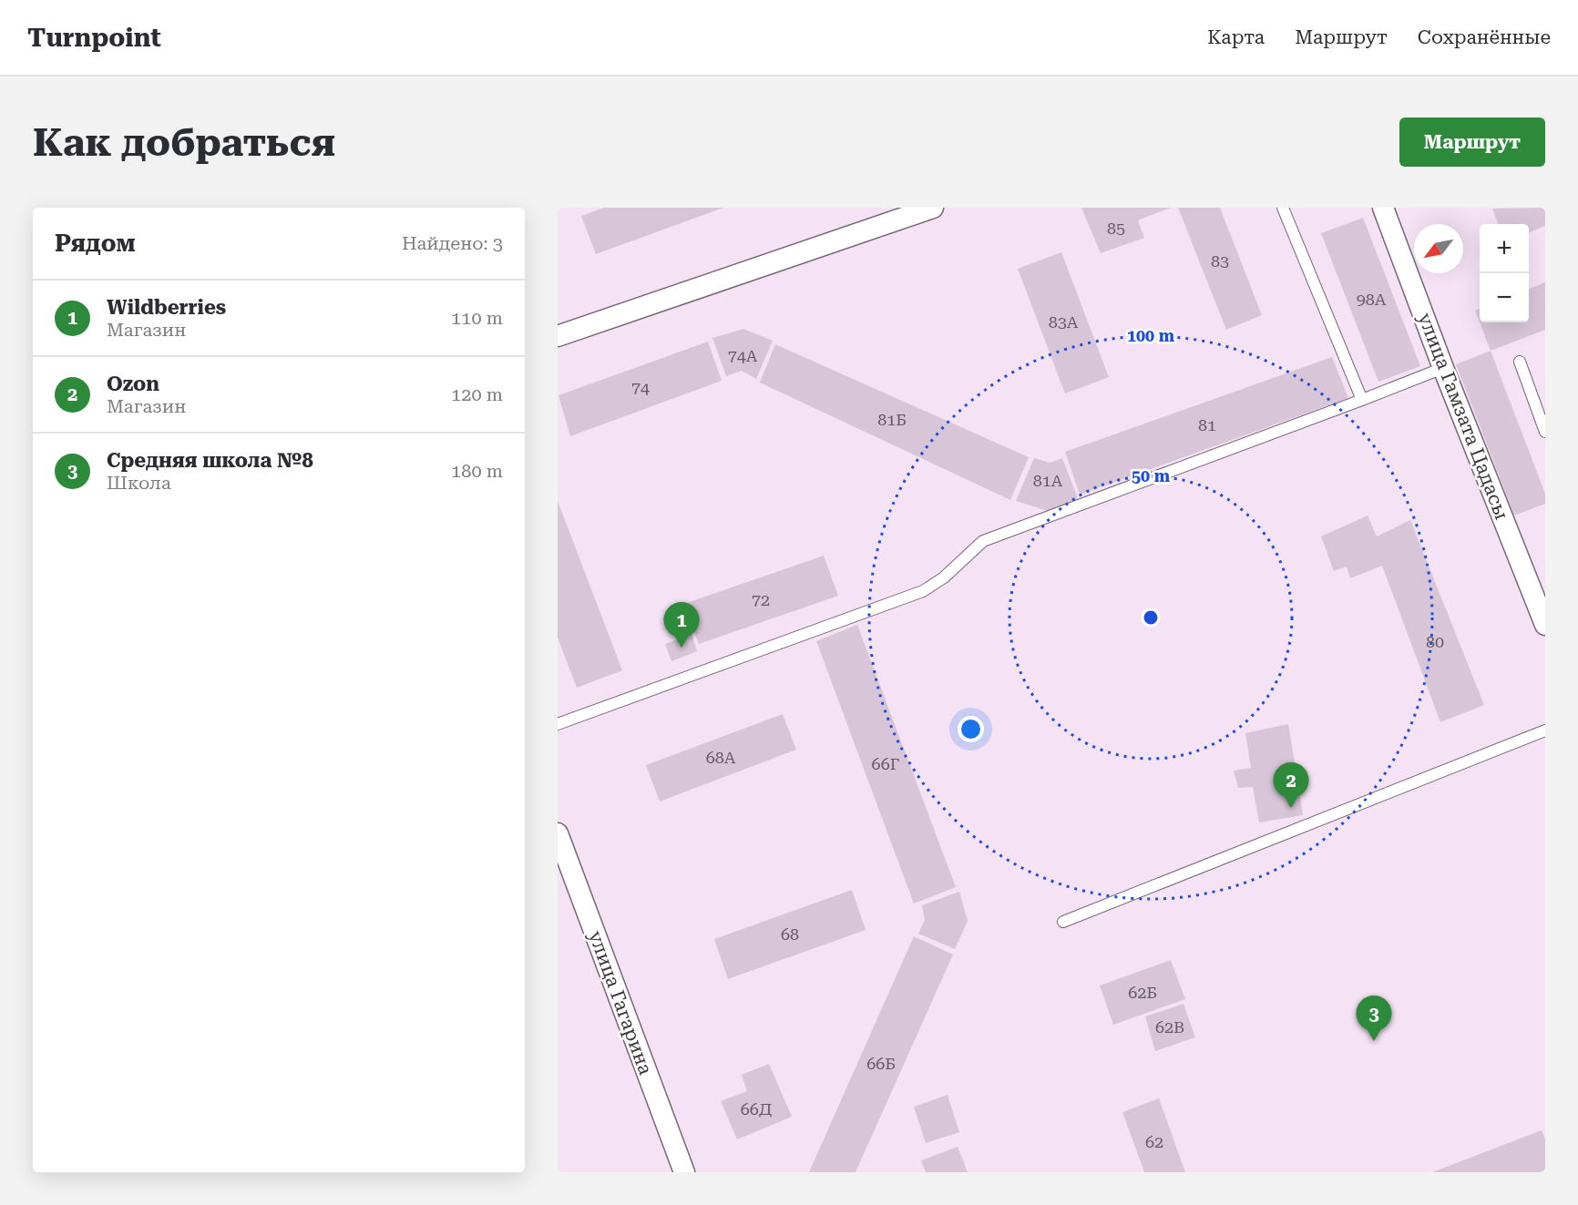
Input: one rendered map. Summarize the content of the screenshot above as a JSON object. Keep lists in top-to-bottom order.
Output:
{
  "streets": {
    "street": ["улица Гамзата Цадасы", "улица Гагарина"]
  },
  "house_numbers": [
    "85",
    "83",
    "98А",
    "83А",
    "74А",
    "74",
    "81Б",
    "81",
    "81А",
    "72",
    "80",
    "68А",
    "66Г",
    "68",
    "62Б",
    "62В",
    "66Б",
    "66Д",
    "62"
  ],
  "north": "bottom left",
  "page": {
    "header": "Turnpoint",
    "nav": ["Карта", "Маршрут", "Сохранённые"],
    "buttons": "Маршрут",
    "title": "Как добраться",
    "heading": ["Рядом", "Найдено: 3"],
    "map_buttons": ["+", "−"],
    "list": [
      {
        "mark": "1",
        "name": "Wildberries",
        "note": "Магазин",
        "value": "110 m"
      },
      {
        "mark": "2",
        "name": "Ozon",
        "note": "Магазин",
        "value": "120 m"
      },
      {
        "mark": "3",
        "name": "Средняя школа №8",
        "note": "Школа",
        "value": "180 m"
      }
    ],
    "pins": ["1", "2", "3"]
  },
  "rings": ["100 m", "50 m"]
}
